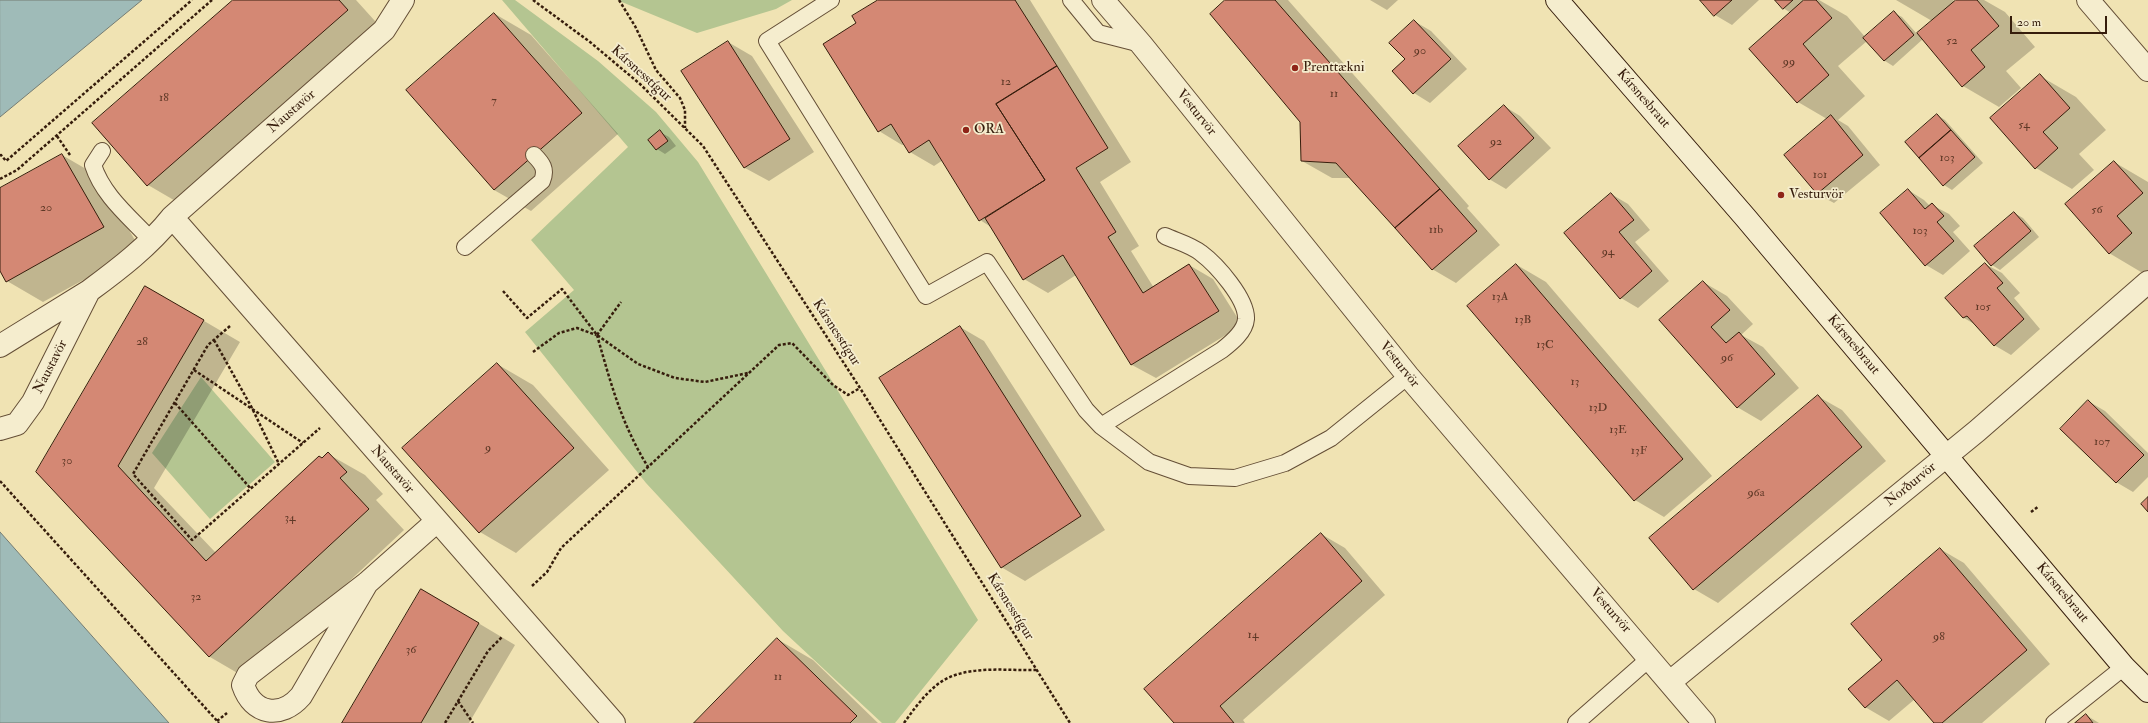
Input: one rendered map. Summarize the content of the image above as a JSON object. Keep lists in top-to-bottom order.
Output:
{
  "streets": {
    "street": [
      "Kársnesbraut",
      "Naustavör",
      "Vesturvör",
      "Norðurvör"
    ],
    "path": ["Kársnesstígur"]
  },
  "crossings": [
    ["Kársnesbraut", "Norðurvör"],
    ["Vesturvör", "Norðurvör"]
  ],
  "places": ["Prenttækni", "ORA", "Vesturvör"],
  "house_numbers": [
    "52",
    "90",
    "99",
    "12",
    "11",
    "18",
    "7",
    "54",
    "92",
    "103",
    "101",
    "20",
    "56",
    "11b",
    "103",
    "94",
    "13A",
    "105",
    "13B",
    "28",
    "13C",
    "96",
    "13",
    "13D",
    "13E",
    "107",
    "9",
    "13F",
    "30",
    "96a",
    "34",
    "32",
    "14",
    "98",
    "36",
    "11"
  ],
  "scale_bar": "20 m"
}
